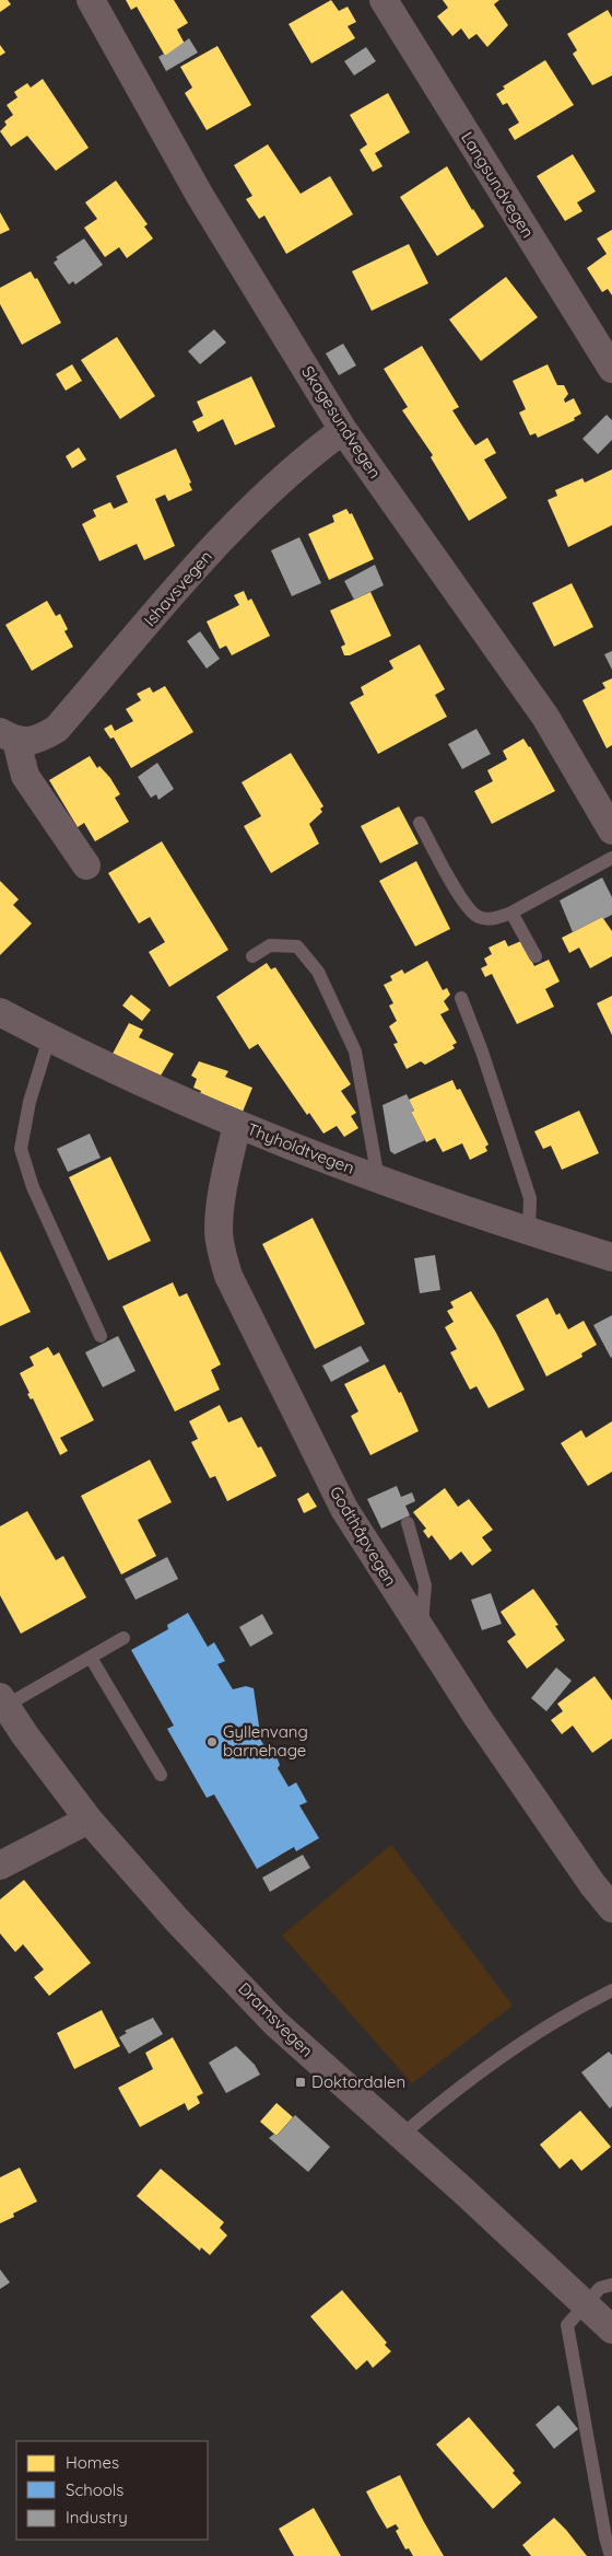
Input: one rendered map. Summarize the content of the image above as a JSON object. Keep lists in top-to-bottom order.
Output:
{
  "streets": {
    "street": [
      "Langsundvegen",
      "Skagesundvegen",
      "Ishavsvegen",
      "Thyholdtvegen",
      "Godthåpvegen",
      "Dramsvegen"
    ]
  },
  "crossings": [
    ["Skagesundvegen", "Ishavsvegen"],
    ["Thyholdtvegen", "Godthåpvegen"]
  ],
  "places": {
    "other": ["Gyllenvang barnehage"],
    "transit": ["Doktordalen"]
  },
  "legend": ["Homes", "Schools", "Industry"]
}
